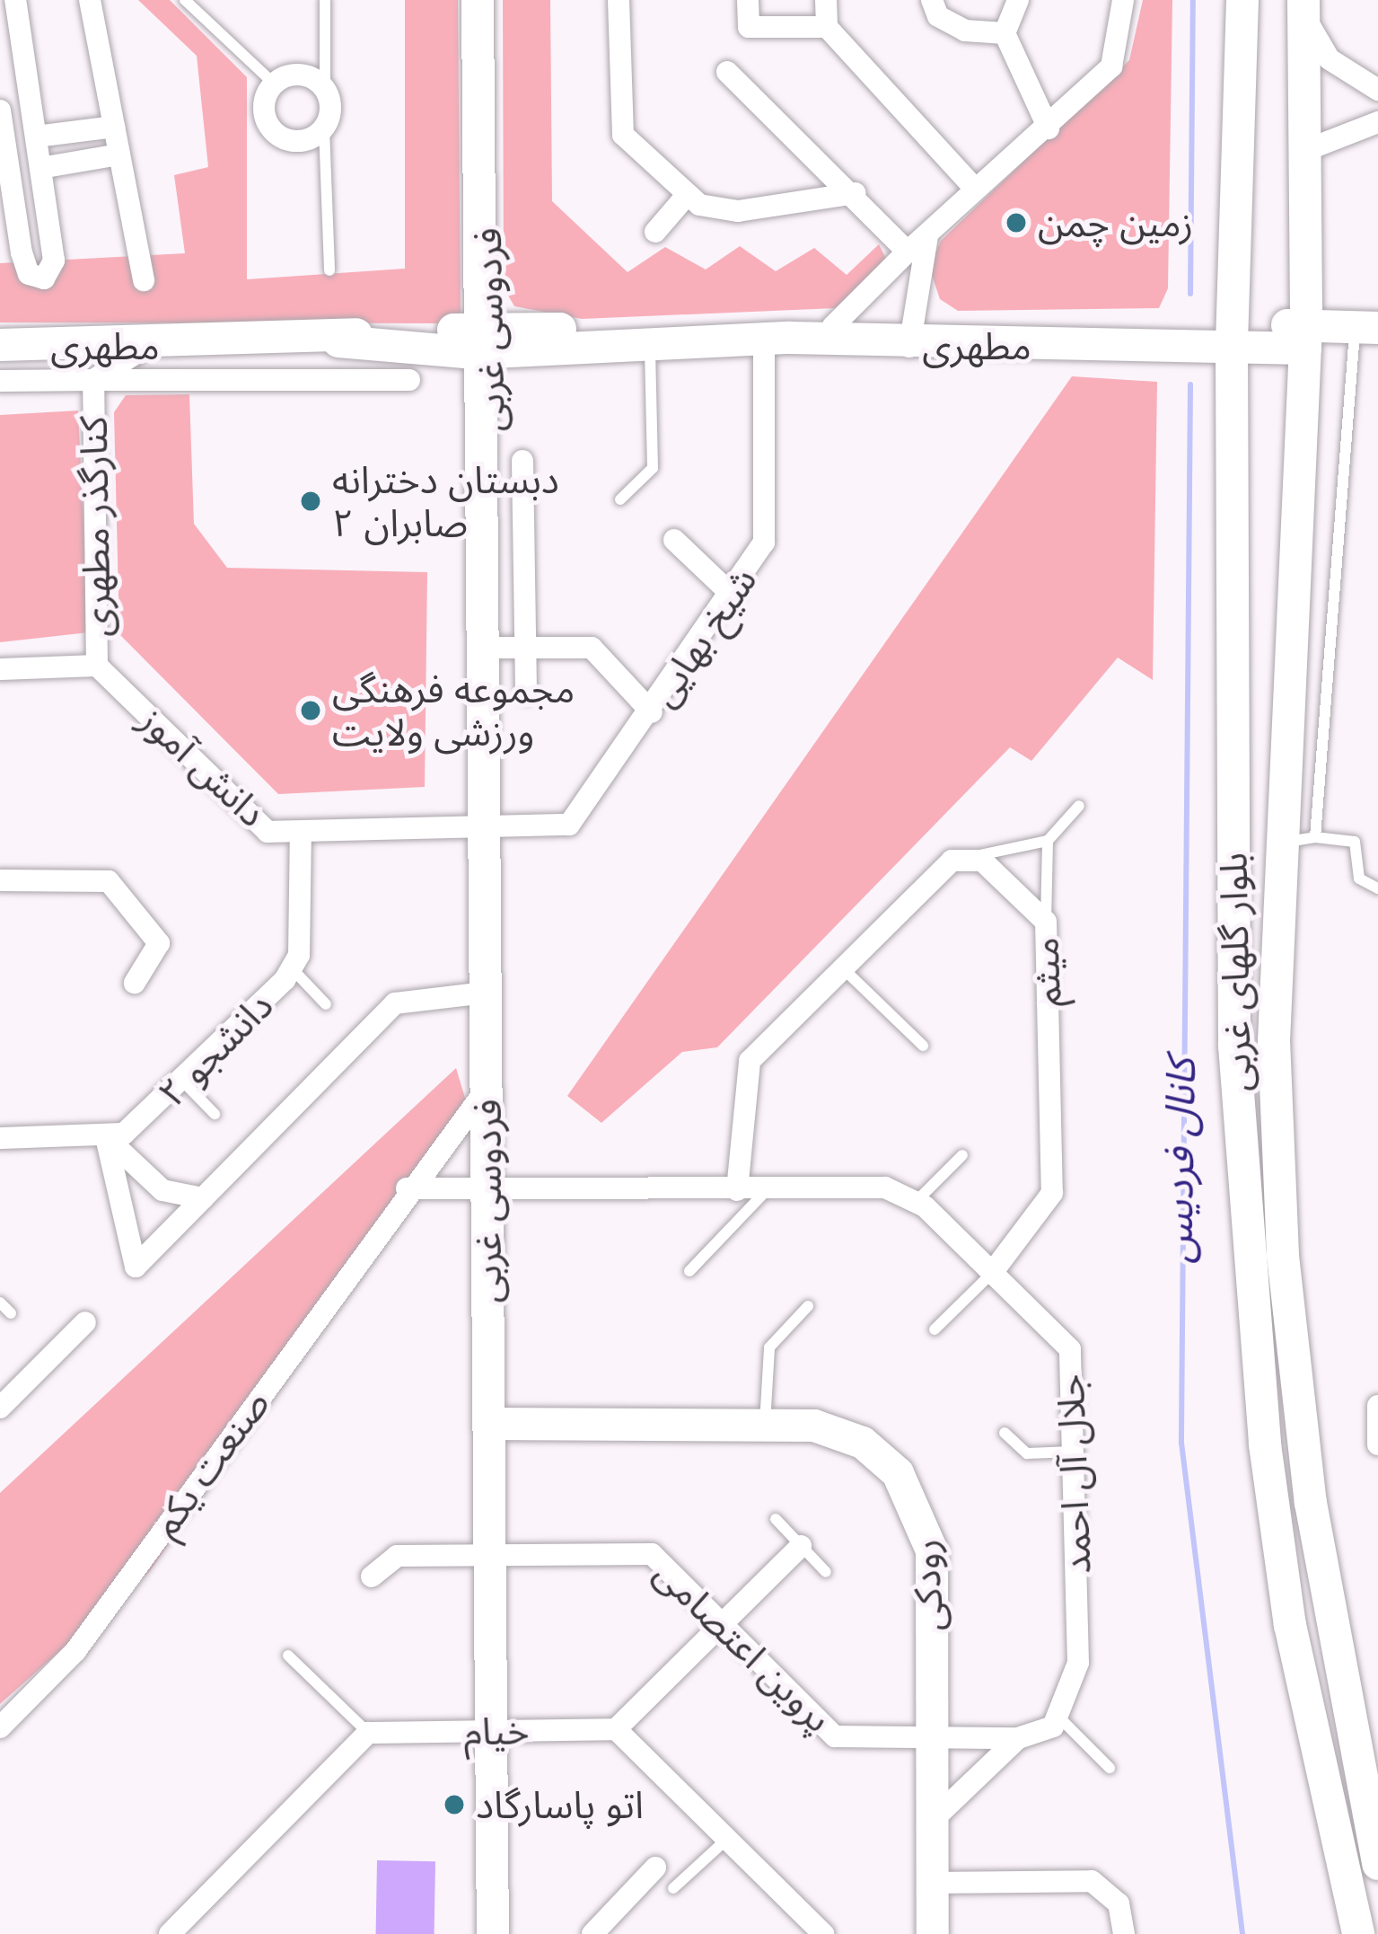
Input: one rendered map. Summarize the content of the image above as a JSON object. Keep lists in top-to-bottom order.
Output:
{
  "streets": {
    "main road": [
      "فردوسی غربی",
      "مطهری",
      "بلوار گلهای غربی",
      "رودکی"
    ],
    "street": [
      "کنارگذر مطهری",
      "شیخ بهایی",
      "دانش آموز",
      "میثم",
      "دانشجو ۲",
      "صنعت یکم",
      "جلال آل احمد",
      "پروین اعتصامی",
      "خیام"
    ]
  },
  "crossings": [
    ["فردوسی غربی", "مطهری"],
    ["فردوسی غربی", "شیخ بهایی"],
    ["فردوسی غربی", "دانش آموز"],
    ["فردوسی غربی", "صنعت یکم"],
    ["فردوسی غربی", "جلال آل احمد"],
    ["فردوسی غربی", "رودکی"],
    ["فردوسی غربی", "پروین اعتصامی"],
    ["فردوسی غربی", "خیام"],
    ["مطهری", "شیخ بهایی"],
    ["مطهری", "بلوار گلهای غربی"],
    ["کنارگذر مطهری", "دانش آموز"],
    ["شیخ بهایی", "دانش آموز"],
    ["دانش آموز", "دانشجو ۲"],
    ["میثم", "جلال آل احمد"],
    ["رودکی", "پروین اعتصامی"]
  ],
  "water": ["کانال فردیس"],
  "places": [
    "زمین چمن",
    "دبستان دخترانه صابران ۲",
    "مجموعه فرهنگی ورزشی ولایت",
    "اتو پاسارگاد"
  ]
}
